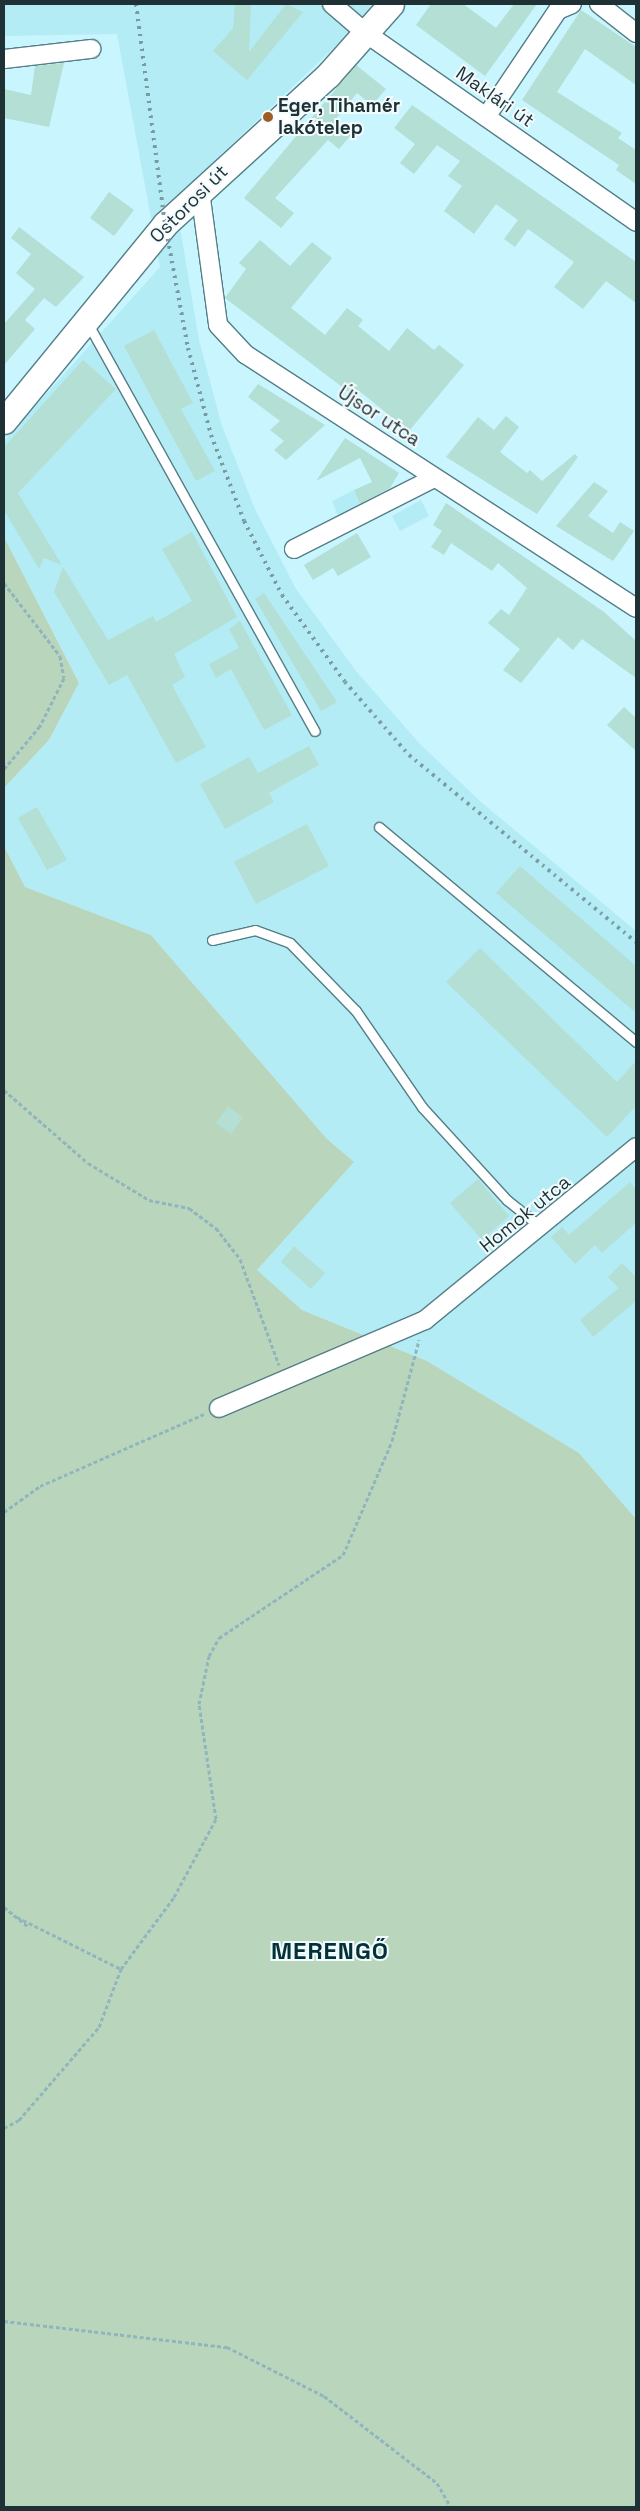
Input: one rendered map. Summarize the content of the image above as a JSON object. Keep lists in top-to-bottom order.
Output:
{
  "streets": {
    "main road": ["Ostorosi út"],
    "street": ["Maklári út", "Újsor utca", "Homok utca"]
  },
  "crossings": [
    ["Maklári út", "Ostorosi út"],
    ["Ostorosi út", "Újsor utca"]
  ],
  "districts": ["MERENGŐ"],
  "places": ["Eger, Tihamér lakótelep"]
}
